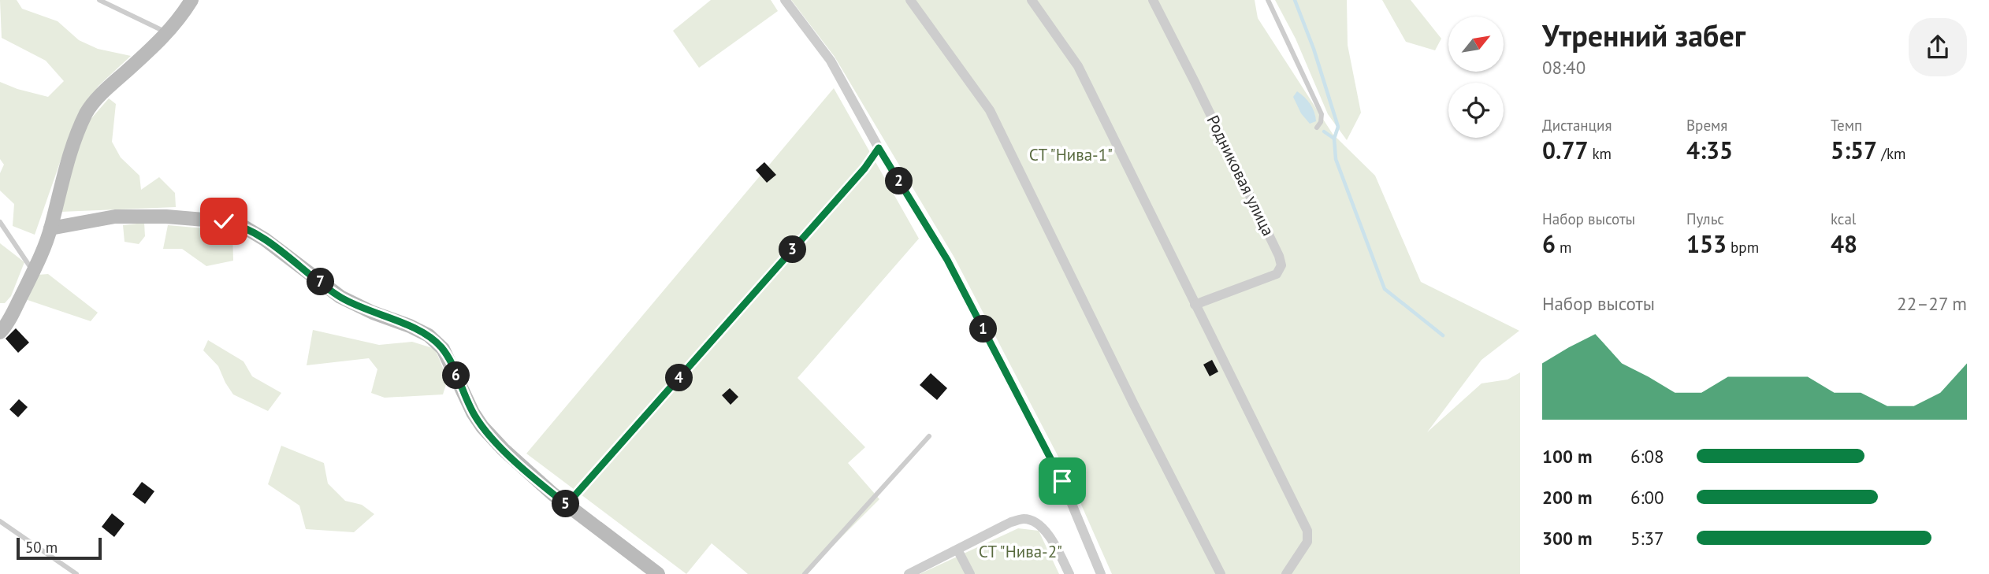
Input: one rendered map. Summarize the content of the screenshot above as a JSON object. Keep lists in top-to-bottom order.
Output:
{
  "streets": {
    "street": ["Родниковая улица"]
  },
  "parks": ["СТ \"Нива-1\"", "СТ \"Нива-2\""],
  "scale_bar": "50 m",
  "north": "top right",
  "page": {
    "heading": ["Утренний забег", "08:40"],
    "stats": [
      ["Дистанция", "0.77 km"],
      ["Время", "4:35"],
      ["Темп", "5:57 /km"],
      ["Набор высоты", "6 m"],
      ["Пульс", "153 bpm"],
      ["kcal", "48"]
    ],
    "pins": [
      "2",
      "3",
      "7",
      "1",
      "6",
      "4",
      "5"
    ],
    "chart": ["Набор высоты", "22–27 m"],
    "list": [
      {
        "name": "100 m",
        "note": "6:08"
      },
      {
        "name": "200 m",
        "note": "6:00"
      },
      {
        "name": "300 m",
        "note": "5:37"
      }
    ],
    "scale": "50 m"
  }
}
